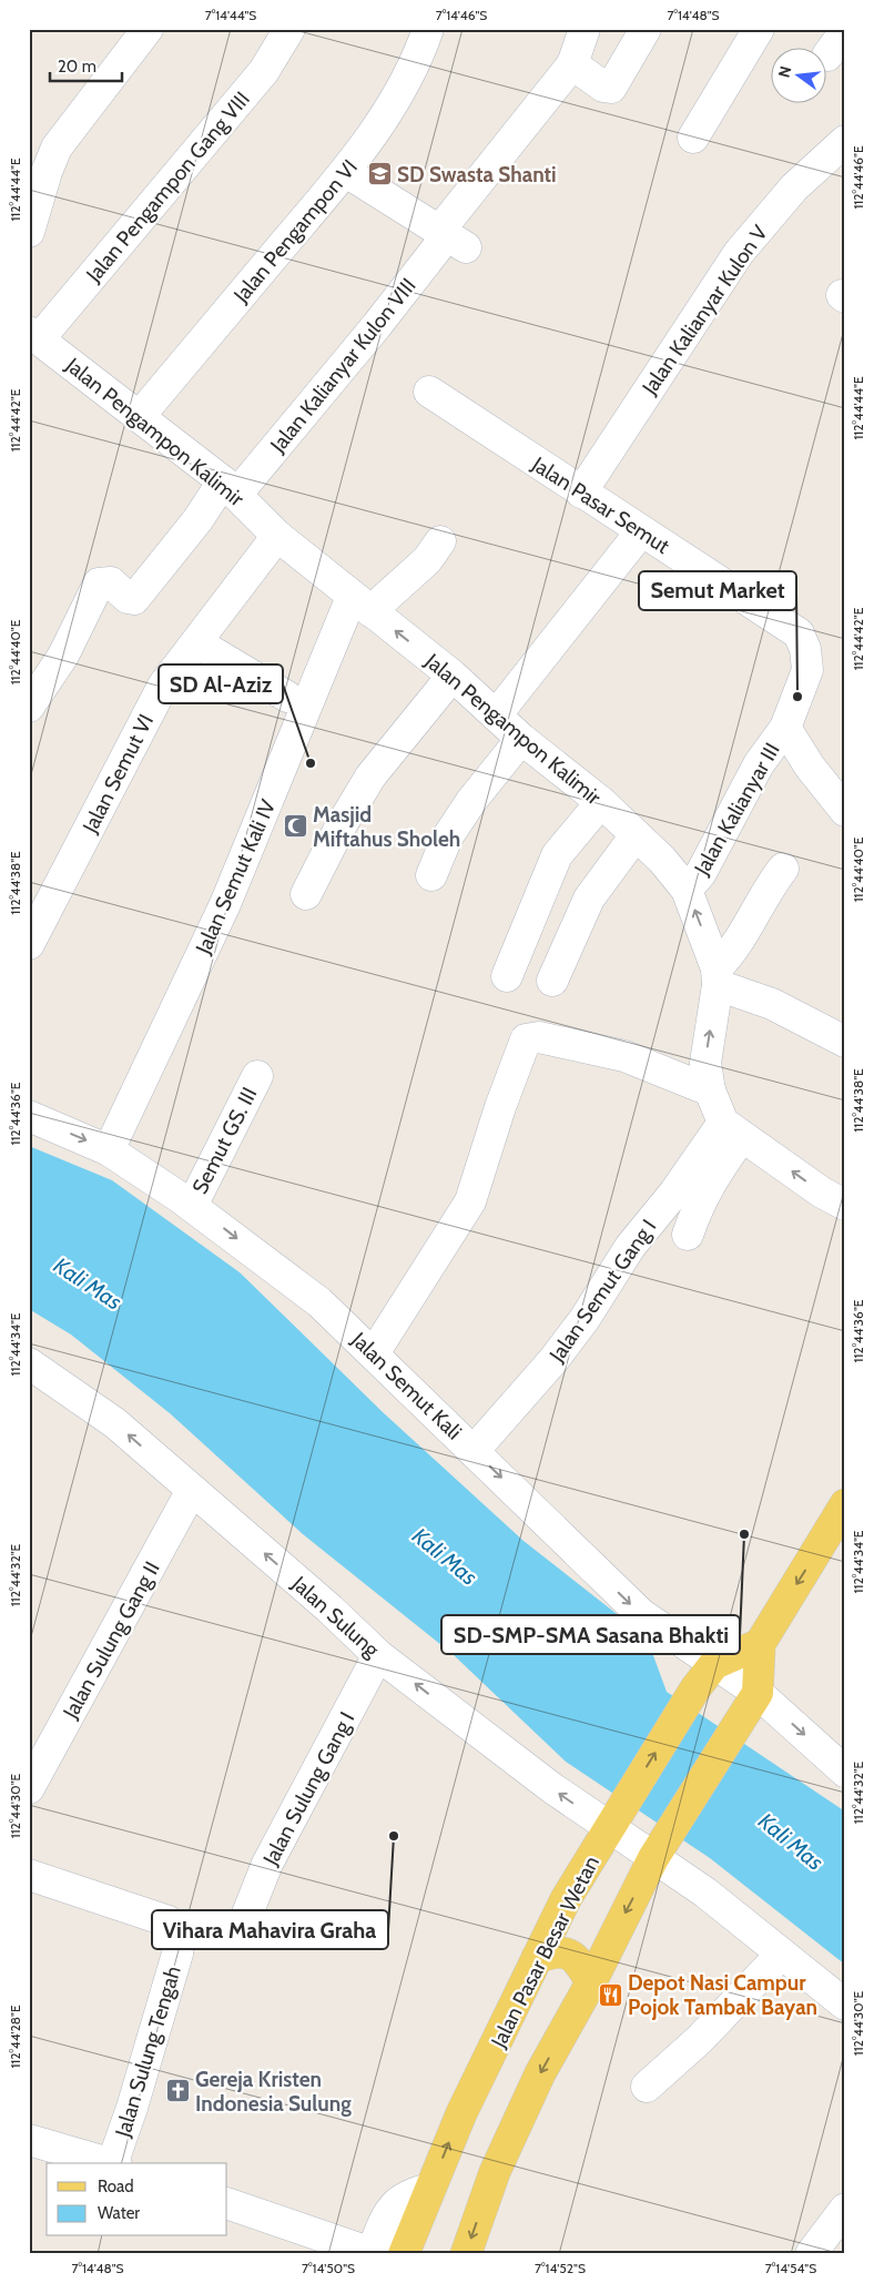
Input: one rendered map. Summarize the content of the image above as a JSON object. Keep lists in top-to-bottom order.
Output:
{
  "streets": {
    "main road": ["Jalan Pasar Besar Wetan"],
    "street": [
      "Jalan Pengampon Gang VIII",
      "Jalan Pengampon VI",
      "Jalan Kalianyar Kulon V",
      "Jalan Kalianyar Kulon VIII",
      "Jalan Pengampon Kalimir",
      "Jalan Pasar Semut",
      "Jalan Semut VI",
      "Jalan Kalianyar III",
      "Jalan Semut Kali IV",
      "Semut GS. III",
      "Jalan Semut Gang I",
      "Jalan Semut Kali",
      "Jalan Sulung",
      "Jalan Sulung Gang II",
      "Jalan Sulung Gang I",
      "Jalan Sulung Tengah"
    ]
  },
  "crossings": [
    ["Jalan Pengampon Gang VIII", "Jalan Pengampon Kalimir"],
    ["Jalan Pengampon VI", "Jalan Pengampon Kalimir"],
    ["Jalan Kalianyar Kulon V", "Jalan Pasar Semut"],
    ["Jalan Kalianyar Kulon VIII", "Jalan Pengampon Kalimir"],
    ["Jalan Pengampon Kalimir", "Jalan Semut VI"],
    ["Jalan Pengampon Kalimir", "Jalan Kalianyar III"],
    ["Jalan Pengampon Kalimir", "Jalan Semut Kali IV"],
    ["Jalan Pengampon Kalimir", "Jalan Semut Gang I"],
    ["Jalan Pasar Semut", "Jalan Kalianyar III"],
    ["Jalan Semut Kali IV", "Jalan Semut Kali"],
    ["Semut GS. III", "Jalan Semut Kali"],
    ["Jalan Semut Gang I", "Jalan Semut Kali"],
    ["Jalan Semut Kali", "Jalan Pasar Besar Wetan"],
    ["Jalan Sulung", "Jalan Sulung Gang II"],
    ["Jalan Sulung", "Jalan Sulung Gang I"],
    ["Jalan Sulung", "Jalan Pasar Besar Wetan"]
  ],
  "one_way": ["Jalan Semut Kali", "Jalan Sulung"],
  "water": ["Kali Mas"],
  "places": {
    "school or university": ["SD Swasta Shanti"],
    "other": [
      "Semut Market",
      "SD Al-Aziz",
      "SD-SMP-SMA Sasana Bhakti",
      "Vihara Mahavira Graha"
    ],
    "mosque": ["Masjid Miftahus Sholeh"],
    "restaurant": ["Depot Nasi Campur Pojok Tambak Bayan"],
    "church": ["Gereja Kristen Indonesia Sulung"]
  },
  "legend": ["Road", "Water"],
  "scale_bar": "20 m",
  "north": "left",
  "coordinates": [
    "7°14'44\"S",
    "7°14'46\"S",
    "7°14'48\"S",
    "112°44'46\"E",
    "112°44'44\"E",
    "112°44'42\"E",
    "112°44'40\"E",
    "112°44'38\"E",
    "112°44'36\"E",
    "112°44'34\"E",
    "112°44'32\"E",
    "112°44'30\"E",
    "112°44'28\"E",
    "7°14'50\"S",
    "7°14'52\"S",
    "7°14'54\"S"
  ]
}
